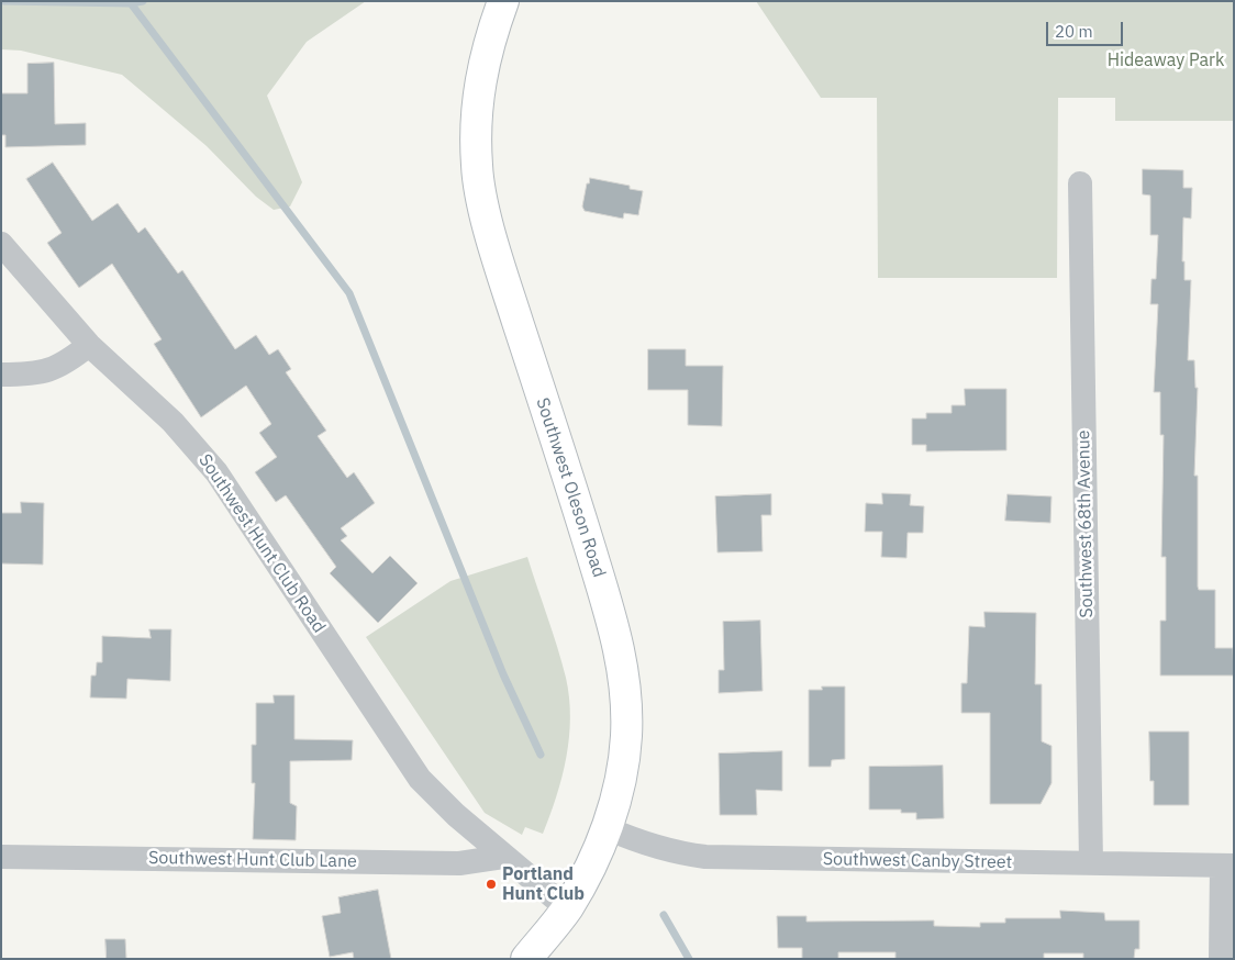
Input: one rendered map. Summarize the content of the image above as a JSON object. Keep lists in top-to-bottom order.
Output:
{
  "streets": {
    "main road": ["Southwest Oleson Road"],
    "street": [
      "Southwest 68th Avenue",
      "Southwest Hunt Club Road",
      "Southwest Hunt Club Lane",
      "Southwest Canby Street"
    ]
  },
  "crossings": [
    ["Southwest Oleson Road", "Southwest Canby Street"],
    ["Southwest 68th Avenue", "Southwest Canby Street"],
    ["Southwest Hunt Club Road", "Southwest Hunt Club Lane"]
  ],
  "parks": ["Hideaway Park"],
  "places": ["Portland Hunt Club"],
  "scale_bar": "20 m"
}
